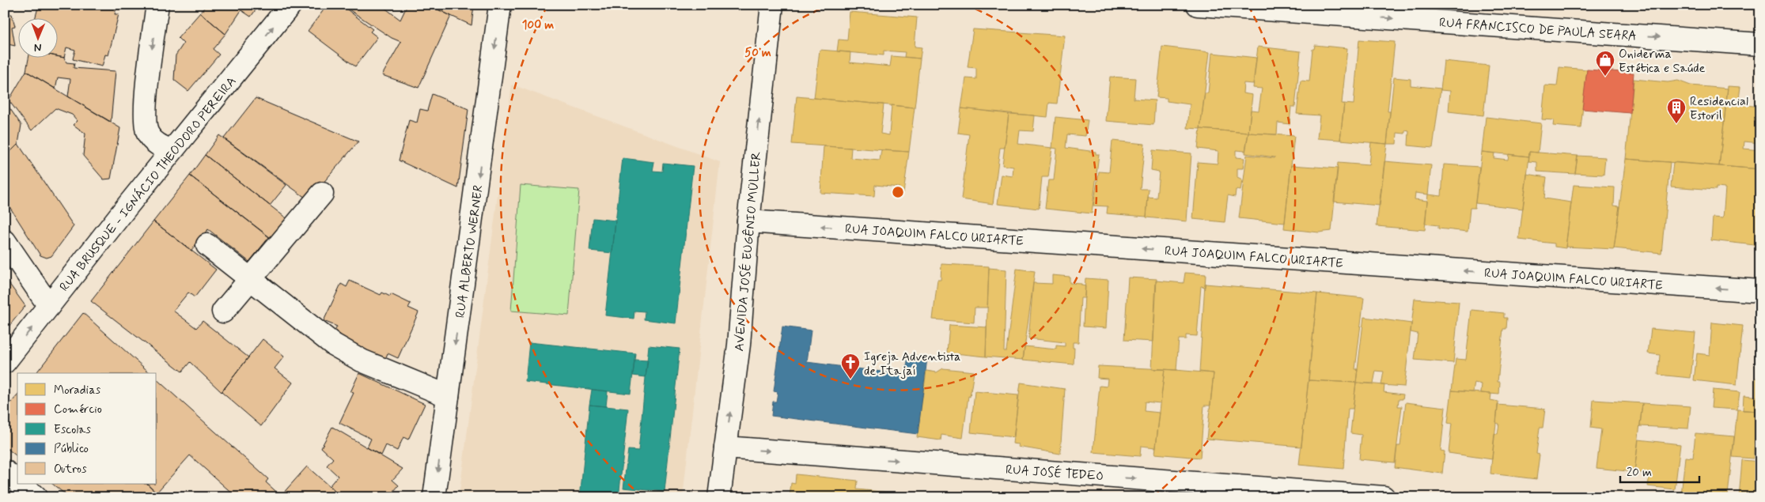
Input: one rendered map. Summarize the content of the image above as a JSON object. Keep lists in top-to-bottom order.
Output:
{
  "streets": {
    "street": [
      "RUA FRANCISCO DE PAULA SEARA",
      "RUA BRUSQUE - IGNÁCIO THEODORO PEREIRA",
      "RUA JOAQUIM FALCO URIARTE",
      "RUA ALBERTO WERNER",
      "AVENIDA JOSÉ EUGÊNIO MÜLLER",
      "RUA JOSÉ TEDEO"
    ]
  },
  "crossings": [
    ["RUA JOAQUIM FALCO URIARTE", "AVENIDA JOSÉ EUGÊNIO MÜLLER"],
    ["AVENIDA JOSÉ EUGÊNIO MÜLLER", "RUA JOSÉ TEDEO"]
  ],
  "one_way": [
    "RUA FRANCISCO DE PAULA SEARA",
    "RUA BRUSQUE - IGNÁCIO THEODORO PEREIRA",
    "RUA JOAQUIM FALCO URIARTE",
    "RUA ALBERTO WERNER",
    "AVENIDA JOSÉ EUGÊNIO MÜLLER",
    "RUA JOSÉ TEDEO"
  ],
  "places": {
    "shop": ["Oniderma Estética e Saúde"],
    "building": ["Residencial Estoril"],
    "church": ["Igreja Adventista de Itajaí"]
  },
  "legend": [
    "Moradias",
    "Comércio",
    "Escolas",
    "Público",
    "Outros"
  ],
  "scale_bar": "20 m",
  "north": "bottom",
  "rings": ["100 m", "50 m"]
}
